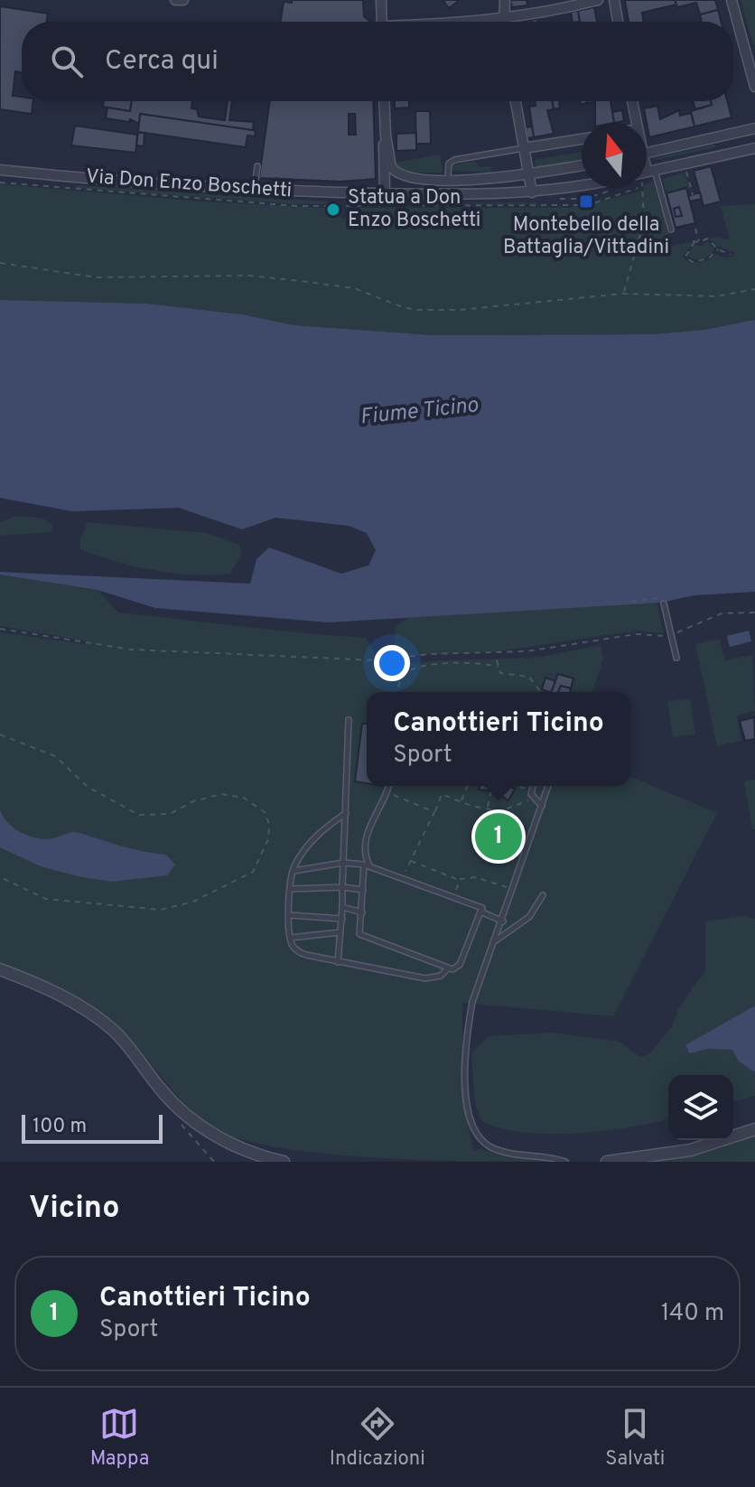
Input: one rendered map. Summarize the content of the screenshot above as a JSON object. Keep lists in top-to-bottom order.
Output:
{
  "streets": {
    "street": ["Via Don Enzo Boschetti"]
  },
  "water": ["Fiume Ticino"],
  "places": {
    "transit": ["Montebello della Battaglia/Vittadini"],
    "other": ["Statua a Don Enzo Boschetti"]
  },
  "scale_bar": "100 m",
  "north": "top",
  "page": {
    "search": "Cerca qui",
    "popup": ["Canottieri Ticino", "Sport"],
    "pins": "1",
    "scale": "100 m",
    "heading": "Vicino",
    "list": [
      {
        "mark": "1",
        "name": "Canottieri Ticino",
        "note": "Sport",
        "value": "140 m"
      }
    ],
    "nav": ["Mappa", "Indicazioni", "Salvati"]
  }
}
